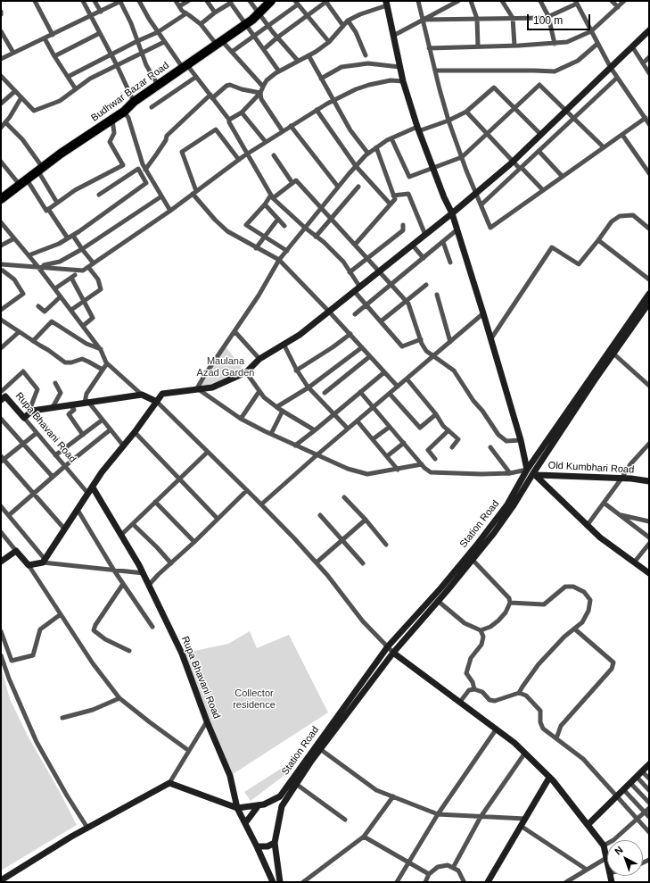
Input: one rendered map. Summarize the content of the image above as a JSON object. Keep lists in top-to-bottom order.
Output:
{
  "streets": {
    "highway": ["Budhwar Bazar Road"],
    "street": ["Rupa Bhavani Road", "Old Kumbhari Road", "Station Road"]
  },
  "crossings": [
    ["Rupa Bhavani Road", "Station Road"]
  ],
  "parks": ["Maulana Azad Garden", "Collector residence"],
  "scale_bar": "100 m",
  "north": "top left"
}
